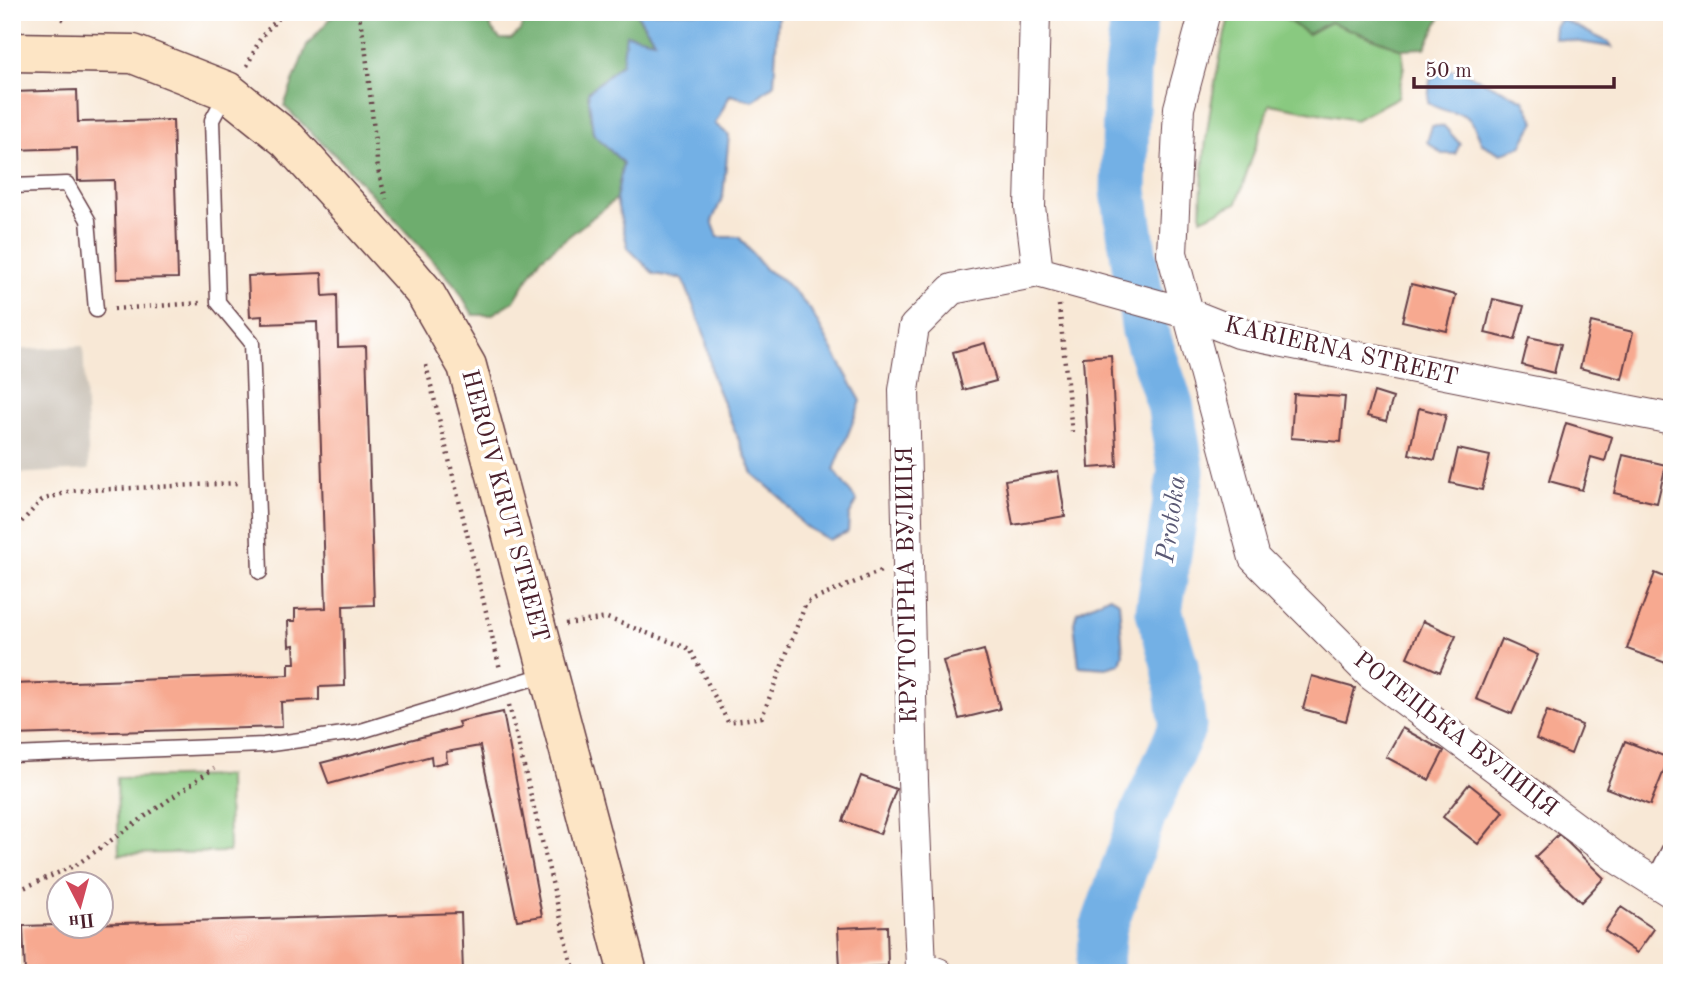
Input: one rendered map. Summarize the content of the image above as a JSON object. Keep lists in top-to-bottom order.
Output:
{
  "streets": {
    "street": [
      "KARIERNA STREET",
      "HEROIV KRUT STREET",
      "КРУТОГІРНА ВУЛИЦЯ",
      "РОТЕЦЬКА ВУЛИЦЯ"
    ]
  },
  "crossings": [
    ["KARIERNA STREET", "РОТЕЦЬКА ВУЛИЦЯ"]
  ],
  "water": ["Protoka"],
  "scale_bar": "50 m",
  "north": "bottom"
}
